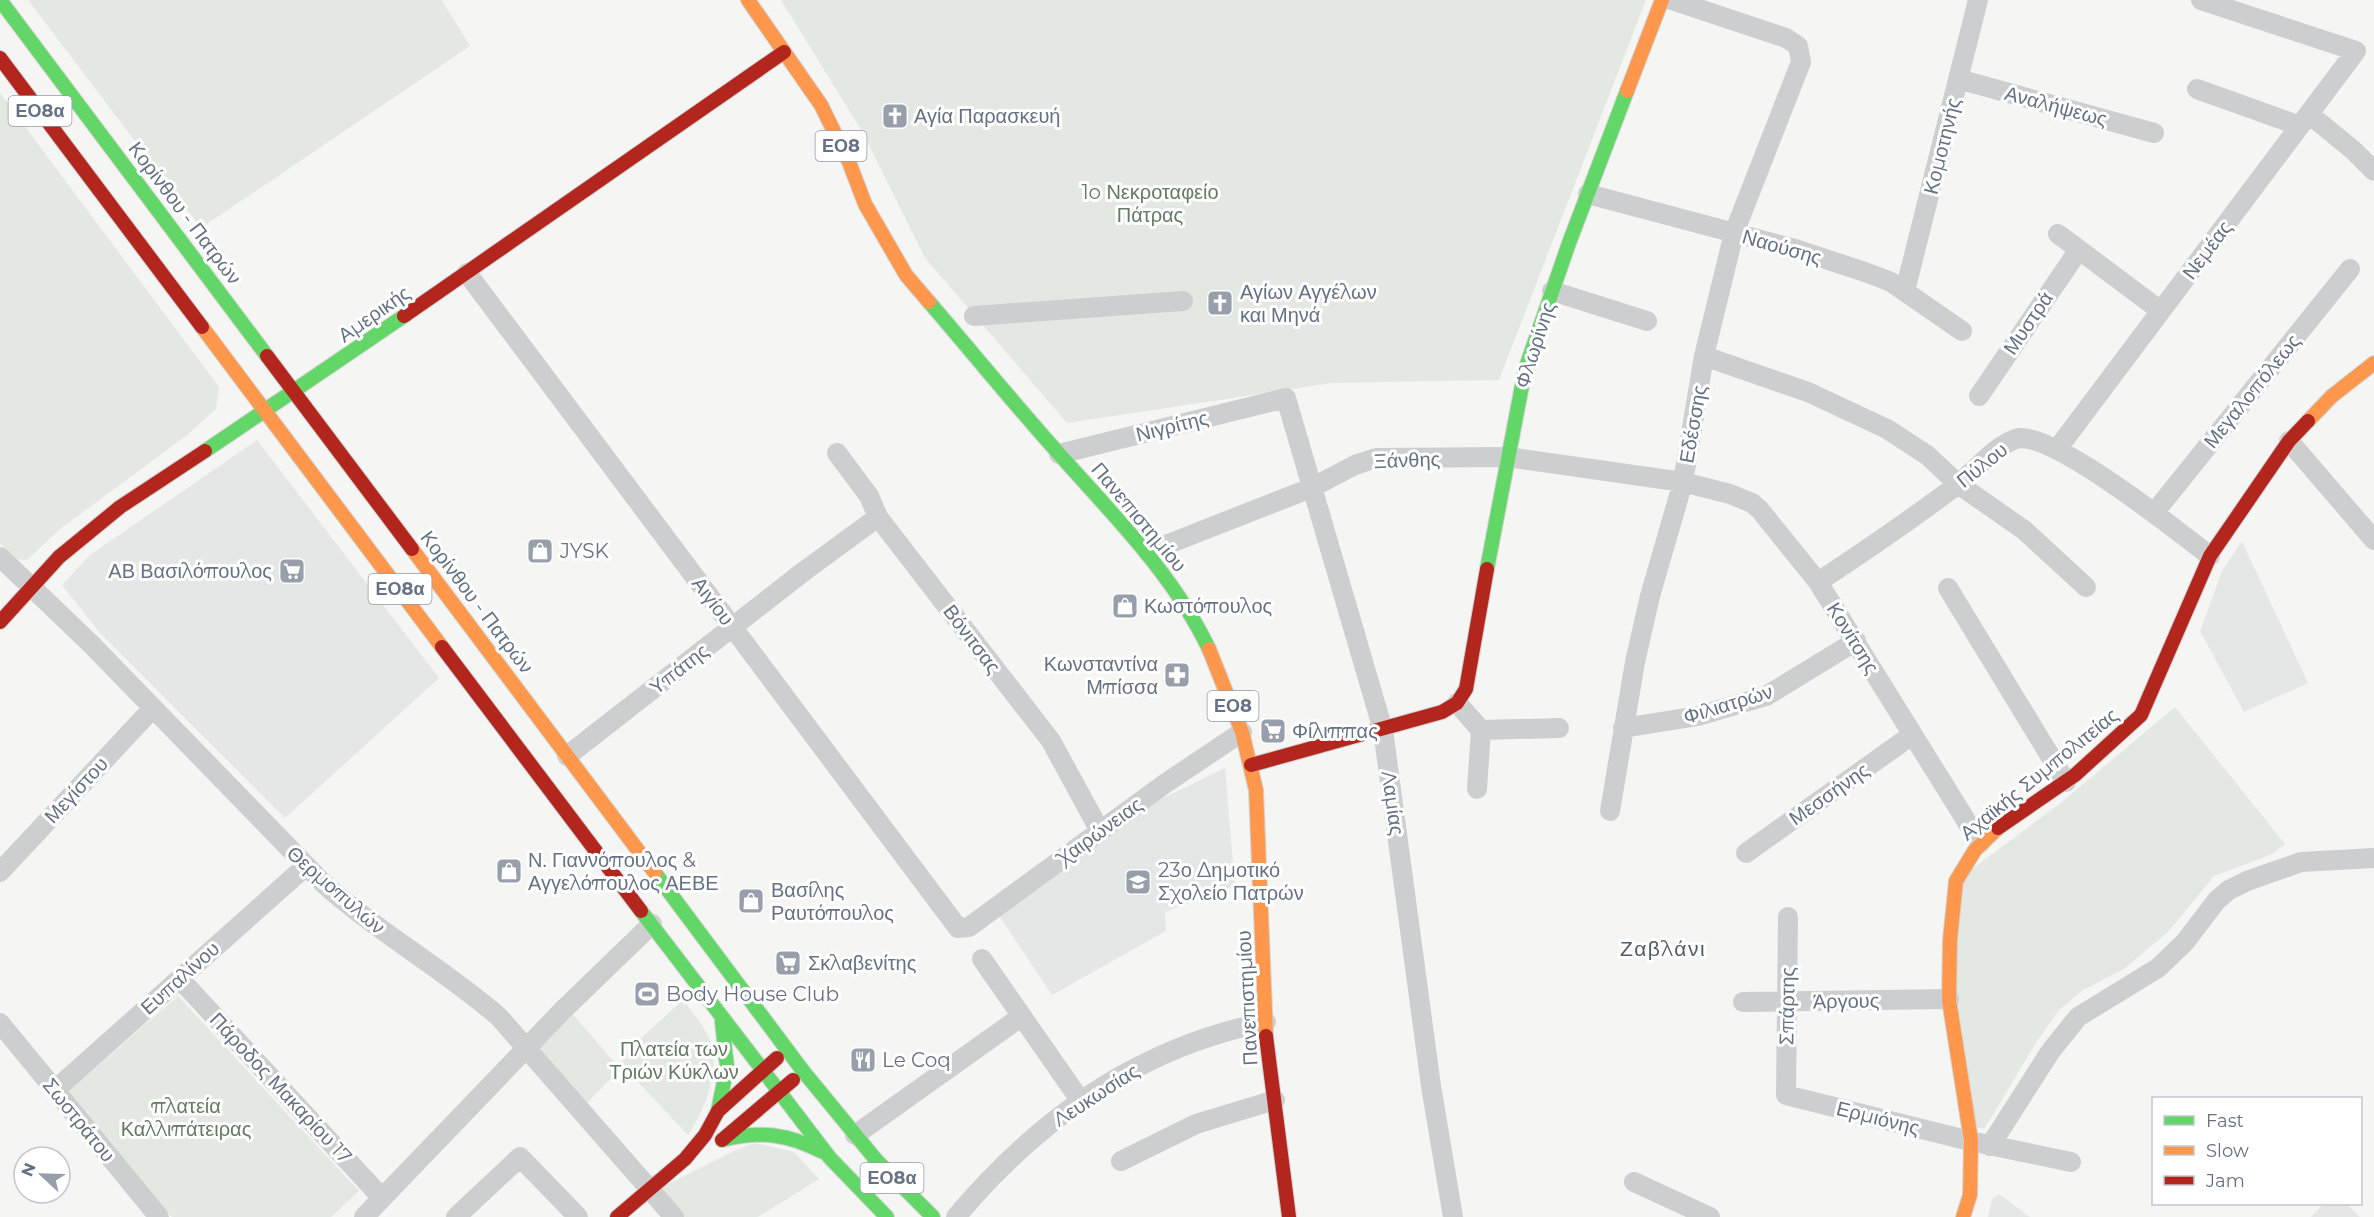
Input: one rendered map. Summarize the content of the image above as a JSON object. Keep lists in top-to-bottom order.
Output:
{
  "streets": {
    "main road": [
      "ΕΟ8α",
      "ΕΟ8",
      "Κορίνθου - Πατρών",
      "Αμερικής",
      "Φλωρίνης",
      "Πανεπιστημίου",
      "Αχαϊκής Συμπολιτείας"
    ],
    "street": [
      "Αναλήψεως",
      "Κομοτηνής",
      "Ναούσης",
      "Νεμέας",
      "Μυστρά",
      "Μεγαλοπόλεως",
      "Εδέσσης",
      "Νιγρίτης",
      "Ξάνθης",
      "Πύλου",
      "Αιγίου",
      "Κονίτσης",
      "Βόνιτσας",
      "Υπάτης",
      "Φιλιατρών",
      "Μεγίστου",
      "Μεσσήνης",
      "Λαμίας",
      "Χαιρώνειας",
      "Θερμοπυλών",
      "Ευπαλίνου",
      "Άργους",
      "Σπάρτης",
      "Πάροδος Μακαρίου 17",
      "Λευκωσίας",
      "Ερμιόνης",
      "Σωστράτου"
    ]
  },
  "crossings": [
    ["Αναλήψεως", "Κομοτηνής"],
    ["ΕΟ8α", "Αμερικής"],
    ["Κομοτηνής", "Ναούσης"],
    ["Κορίνθου - Πατρών", "Αμερικής"],
    ["Κορίνθου - Πατρών", "Υπάτης"],
    ["Ναούσης", "Φλωρίνης"],
    ["Ναούσης", "Εδέσσης"],
    ["Νεμέας", "Πύλου"],
    ["Αμερικής", "Πανεπιστημίου"],
    ["Αμερικής", "Αιγίου"],
    ["Αμερικής", "Θερμοπυλών"],
    ["Φλωρίνης", "Ξάνθης"],
    ["Μεγαλοπόλεως", "Πύλου"],
    ["Εδέσσης", "Ξάνθης"],
    ["Εδέσσης", "Κονίτσης"],
    ["Εδέσσης", "Φιλιατρών"],
    ["Νιγρίτης", "Πανεπιστημίου"],
    ["Νιγρίτης", "Λαμίας"],
    ["Ξάνθης", "Πανεπιστημίου"],
    ["Ξάνθης", "Κονίτσης"],
    ["Ξάνθης", "Λαμίας"],
    ["Πύλου", "Κονίτσης"],
    ["Πύλου", "Αχαϊκής Συμπολιτείας"],
    ["Πανεπιστημίου", "Χαιρώνειας"],
    ["Πανεπιστημίου", "Λευκωσίας"],
    ["Αιγίου", "Υπάτης"],
    ["Αιγίου", "Χαιρώνειας"],
    ["Κονίτσης", "Φιλιατρών"],
    ["Κονίτσης", "Αχαϊκής Συμπολιτείας"],
    ["Κονίτσης", "Μεσσήνης"],
    ["Βόνιτσας", "Υπάτης"],
    ["Βόνιτσας", "Χαιρώνειας"],
    ["Αχαϊκής Συμπολιτείας", "Άργους"],
    ["Αχαϊκής Συμπολιτείας", "Ερμιόνης"],
    ["Μεγίστου", "Θερμοπυλών"],
    ["Θερμοπυλών", "Ευπαλίνου"],
    ["Ευπαλίνου", "Πάροδος Μακαρίου 17"],
    ["Ευπαλίνου", "Σωστράτου"],
    ["Άργους", "Σπάρτης"],
    ["Σπάρτης", "Ερμιόνης"]
  ],
  "districts": ["Ζαβλάνι"],
  "parks": ["1o Νεκροταφείο Πάτρας", "Πλατεία των Τριών Κύκλων", "πλατεία Καλλιπάτειρας"],
  "places": {
    "church": ["Αγία Παρασκευή", "Αγίων Αγγέλων και Μηνά"],
    "shop": [
      "JYSK",
      "Κωστόπουλος",
      "Ν. Γιαννόπουλος & Αγγελόπουλος ΑΕΒΕ",
      "Βασίλης Ραυτόπουλος"
    ],
    "supermarket": ["ΑΒ Βασιλόπουλος", "Φίλιππας", "Σκλαβενίτης"],
    "pharmacy": ["Κωνσταντίνα Μπίσσα"],
    "school or university": ["23ο Δημοτικό Σχολείο Πατρών"],
    "sports": ["Body House Club"],
    "restaurant": ["Le Coq"]
  },
  "legend": ["Fast", "Slow", "Jam"],
  "north": "left"
}
